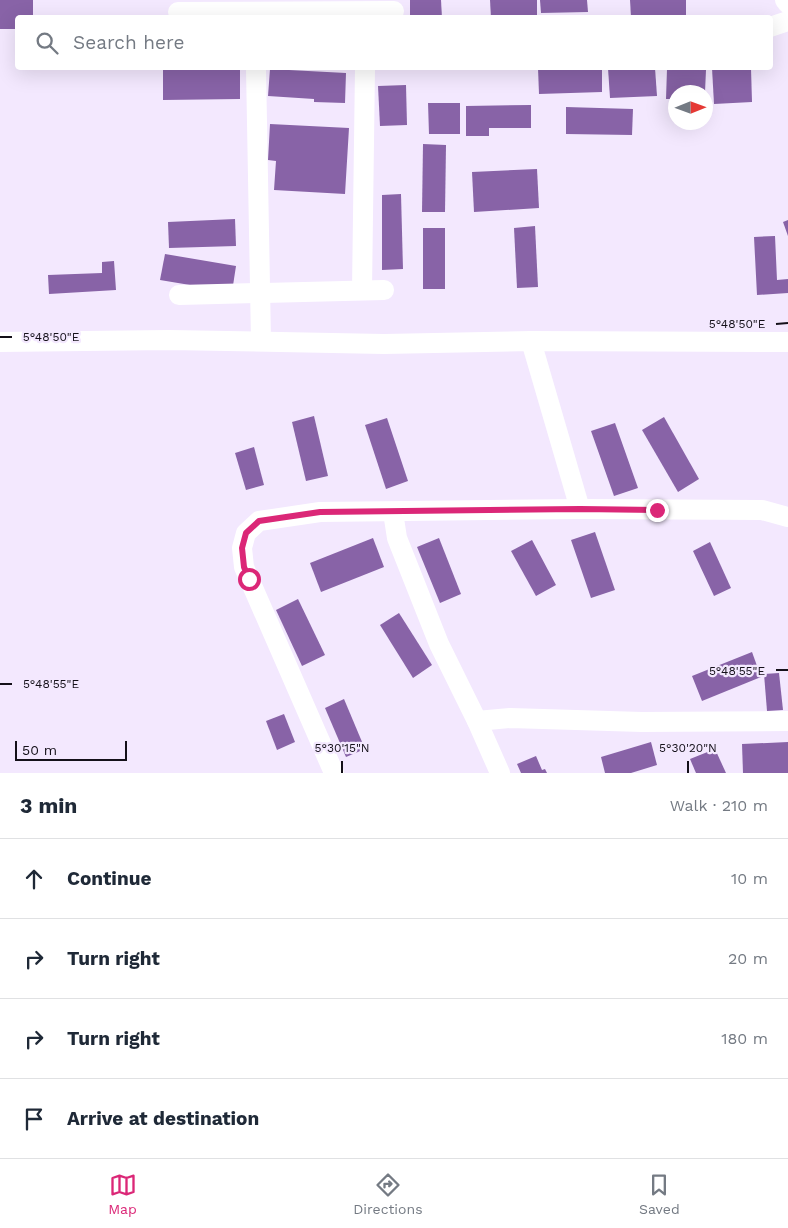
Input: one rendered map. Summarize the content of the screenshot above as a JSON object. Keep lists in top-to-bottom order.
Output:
{
  "scale_bar": "50 m",
  "north": "right",
  "page": {
    "search": "Search here",
    "scale": "50 m",
    "heading": ["3 min", "Walk · 210 m"],
    "list": [
      ["Continue", "10 m"],
      ["Turn right", "20 m"],
      ["Turn right", "180 m"],
      "Arrive at destination"
    ],
    "nav": ["Map", "Directions", "Saved"]
  },
  "coordinates": [
    "5°48'50\"E",
    "5°48'55\"E",
    "5°30'15\"N",
    "5°30'20\"N"
  ]
}
